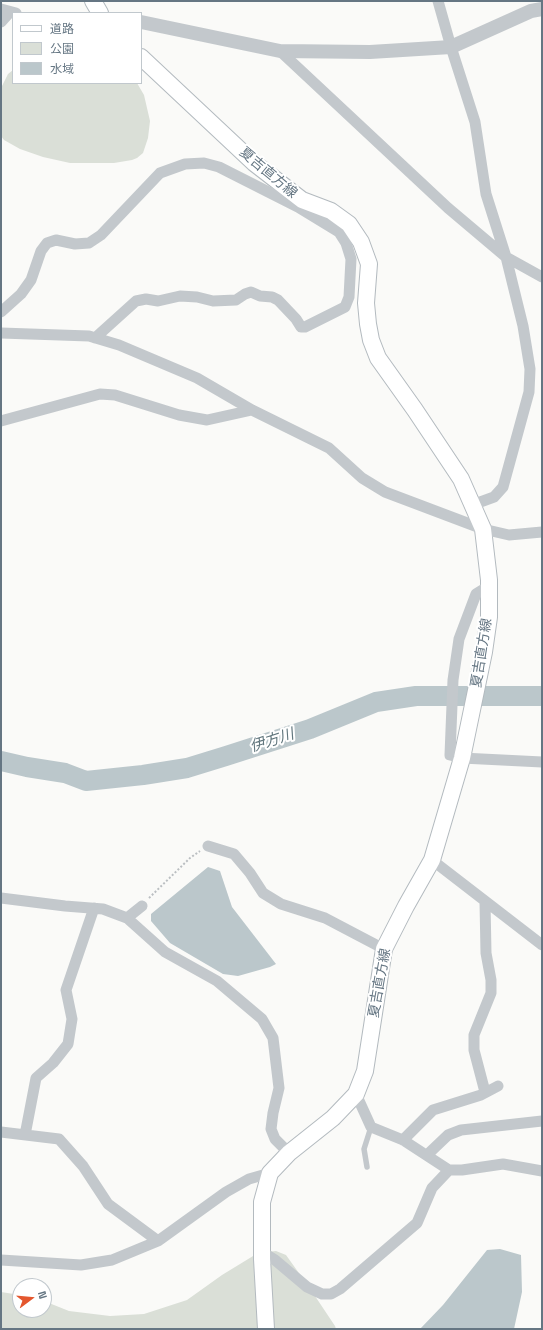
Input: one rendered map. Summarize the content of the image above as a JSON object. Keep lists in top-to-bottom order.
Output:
{
  "streets": {
    "main road": ["夏吉直方線"]
  },
  "water": ["伊方川"],
  "legend": ["道路", "公園", "水域"],
  "north": "right"
}
